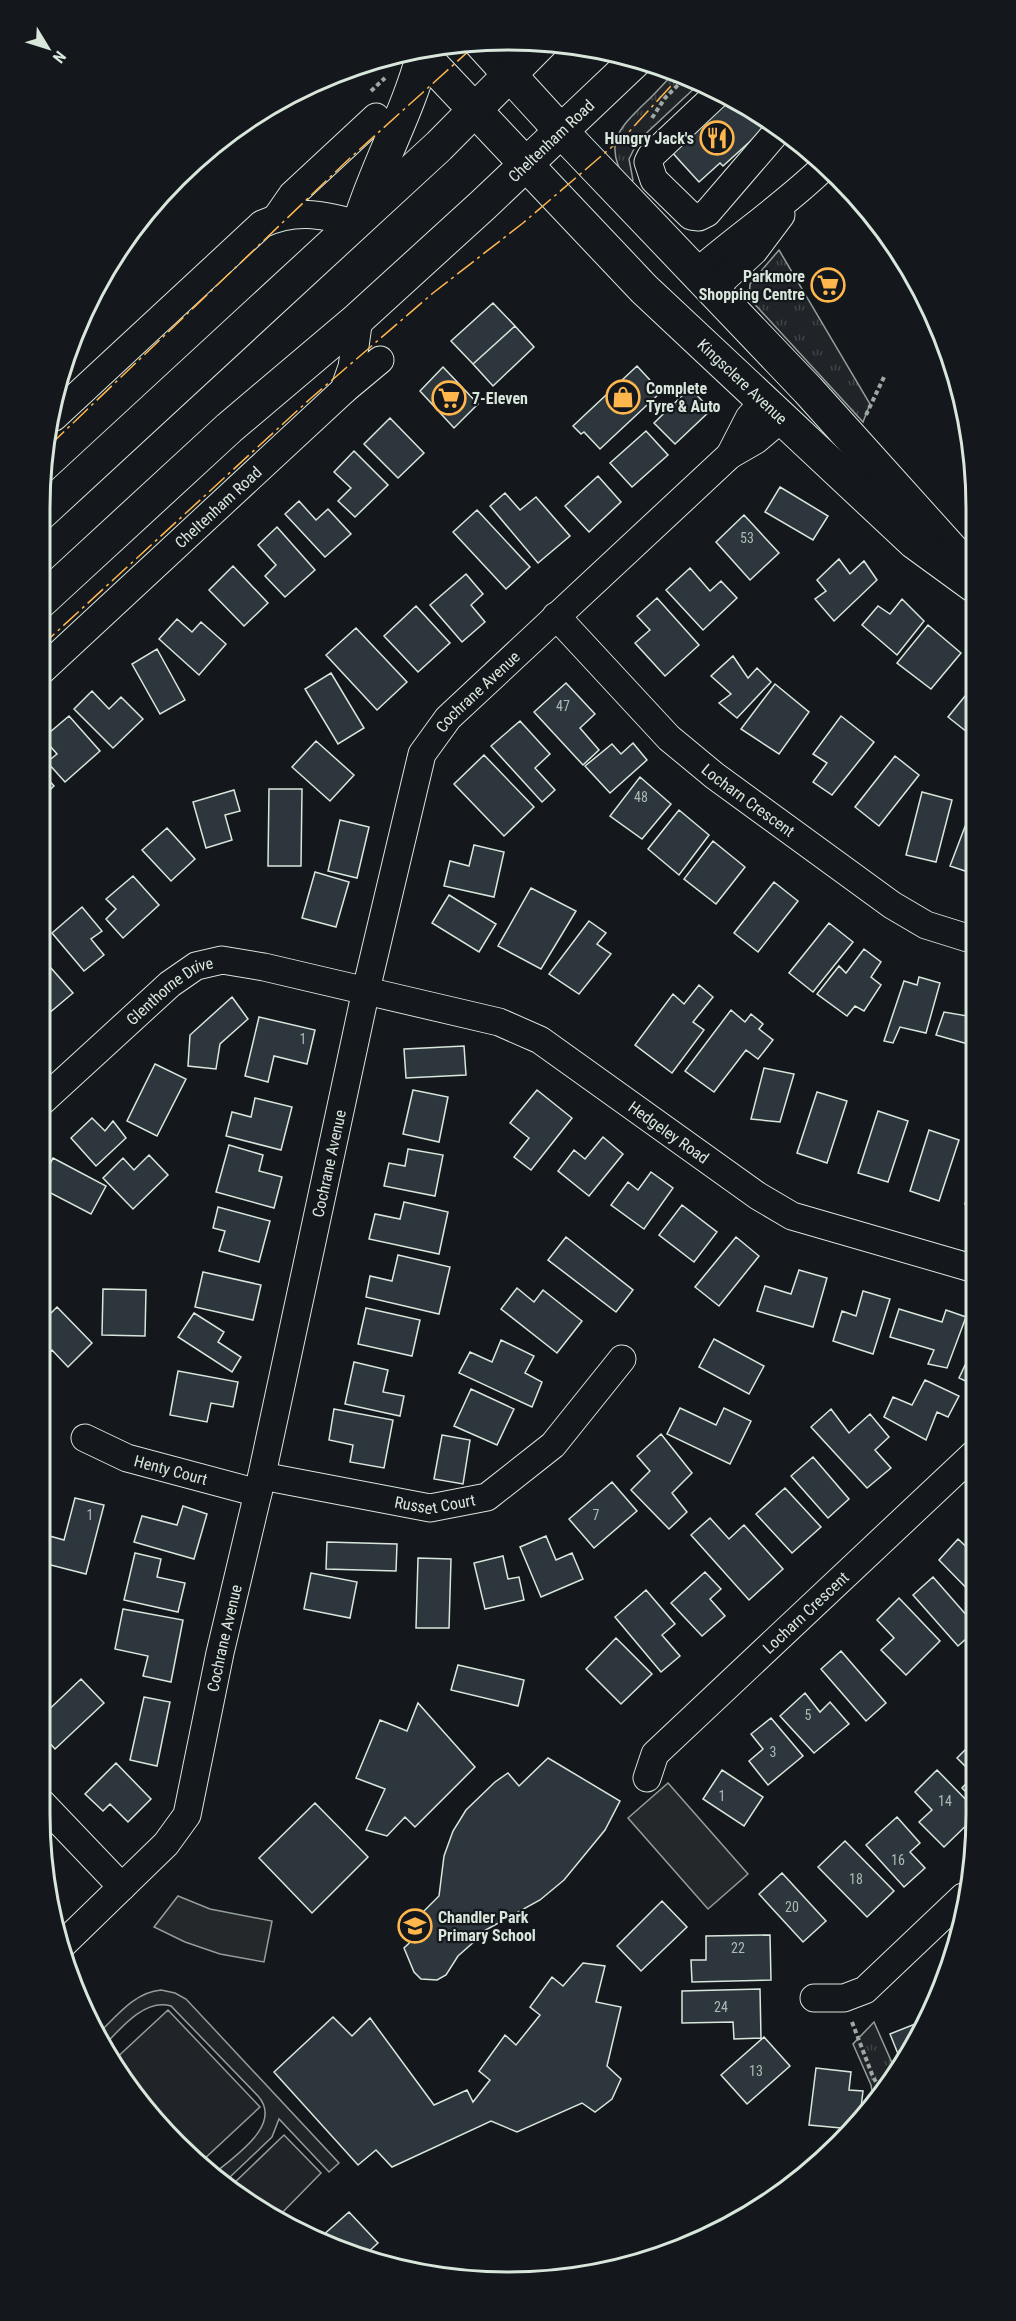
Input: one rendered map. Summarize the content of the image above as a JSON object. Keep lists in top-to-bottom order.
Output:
{
  "streets": {
    "main road": ["Cheltenham Road", "Kingsclere Avenue"],
    "street": [
      "Cochrane Avenue",
      "Locharn Crescent",
      "Glenthorne Drive",
      "Hedgeley Road",
      "Henty Court",
      "Russet Court"
    ]
  },
  "crossings": [
    ["Cheltenham Road", "Kingsclere Avenue"],
    ["Kingsclere Avenue", "Cochrane Avenue"],
    ["Cochrane Avenue", "Locharn Crescent"],
    ["Cochrane Avenue", "Glenthorne Drive"],
    ["Cochrane Avenue", "Hedgeley Road"],
    ["Cochrane Avenue", "Henty Court"],
    ["Cochrane Avenue", "Russet Court"],
    ["Glenthorne Drive", "Hedgeley Road"],
    ["Henty Court", "Russet Court"]
  ],
  "places": {
    "restaurant": ["Hungry Jack's"],
    "supermarket": ["Parkmore Shopping Centre", "7-Eleven"],
    "shop": ["Complete Tyre & Auto"],
    "school or university": ["Chandler Park Primary School"]
  },
  "house_numbers": [
    "53",
    "47",
    "48",
    "1",
    "1",
    "7",
    "5",
    "3",
    "1",
    "14",
    "16",
    "18",
    "20",
    "22",
    "24",
    "13"
  ],
  "north": "bottom right"
}
